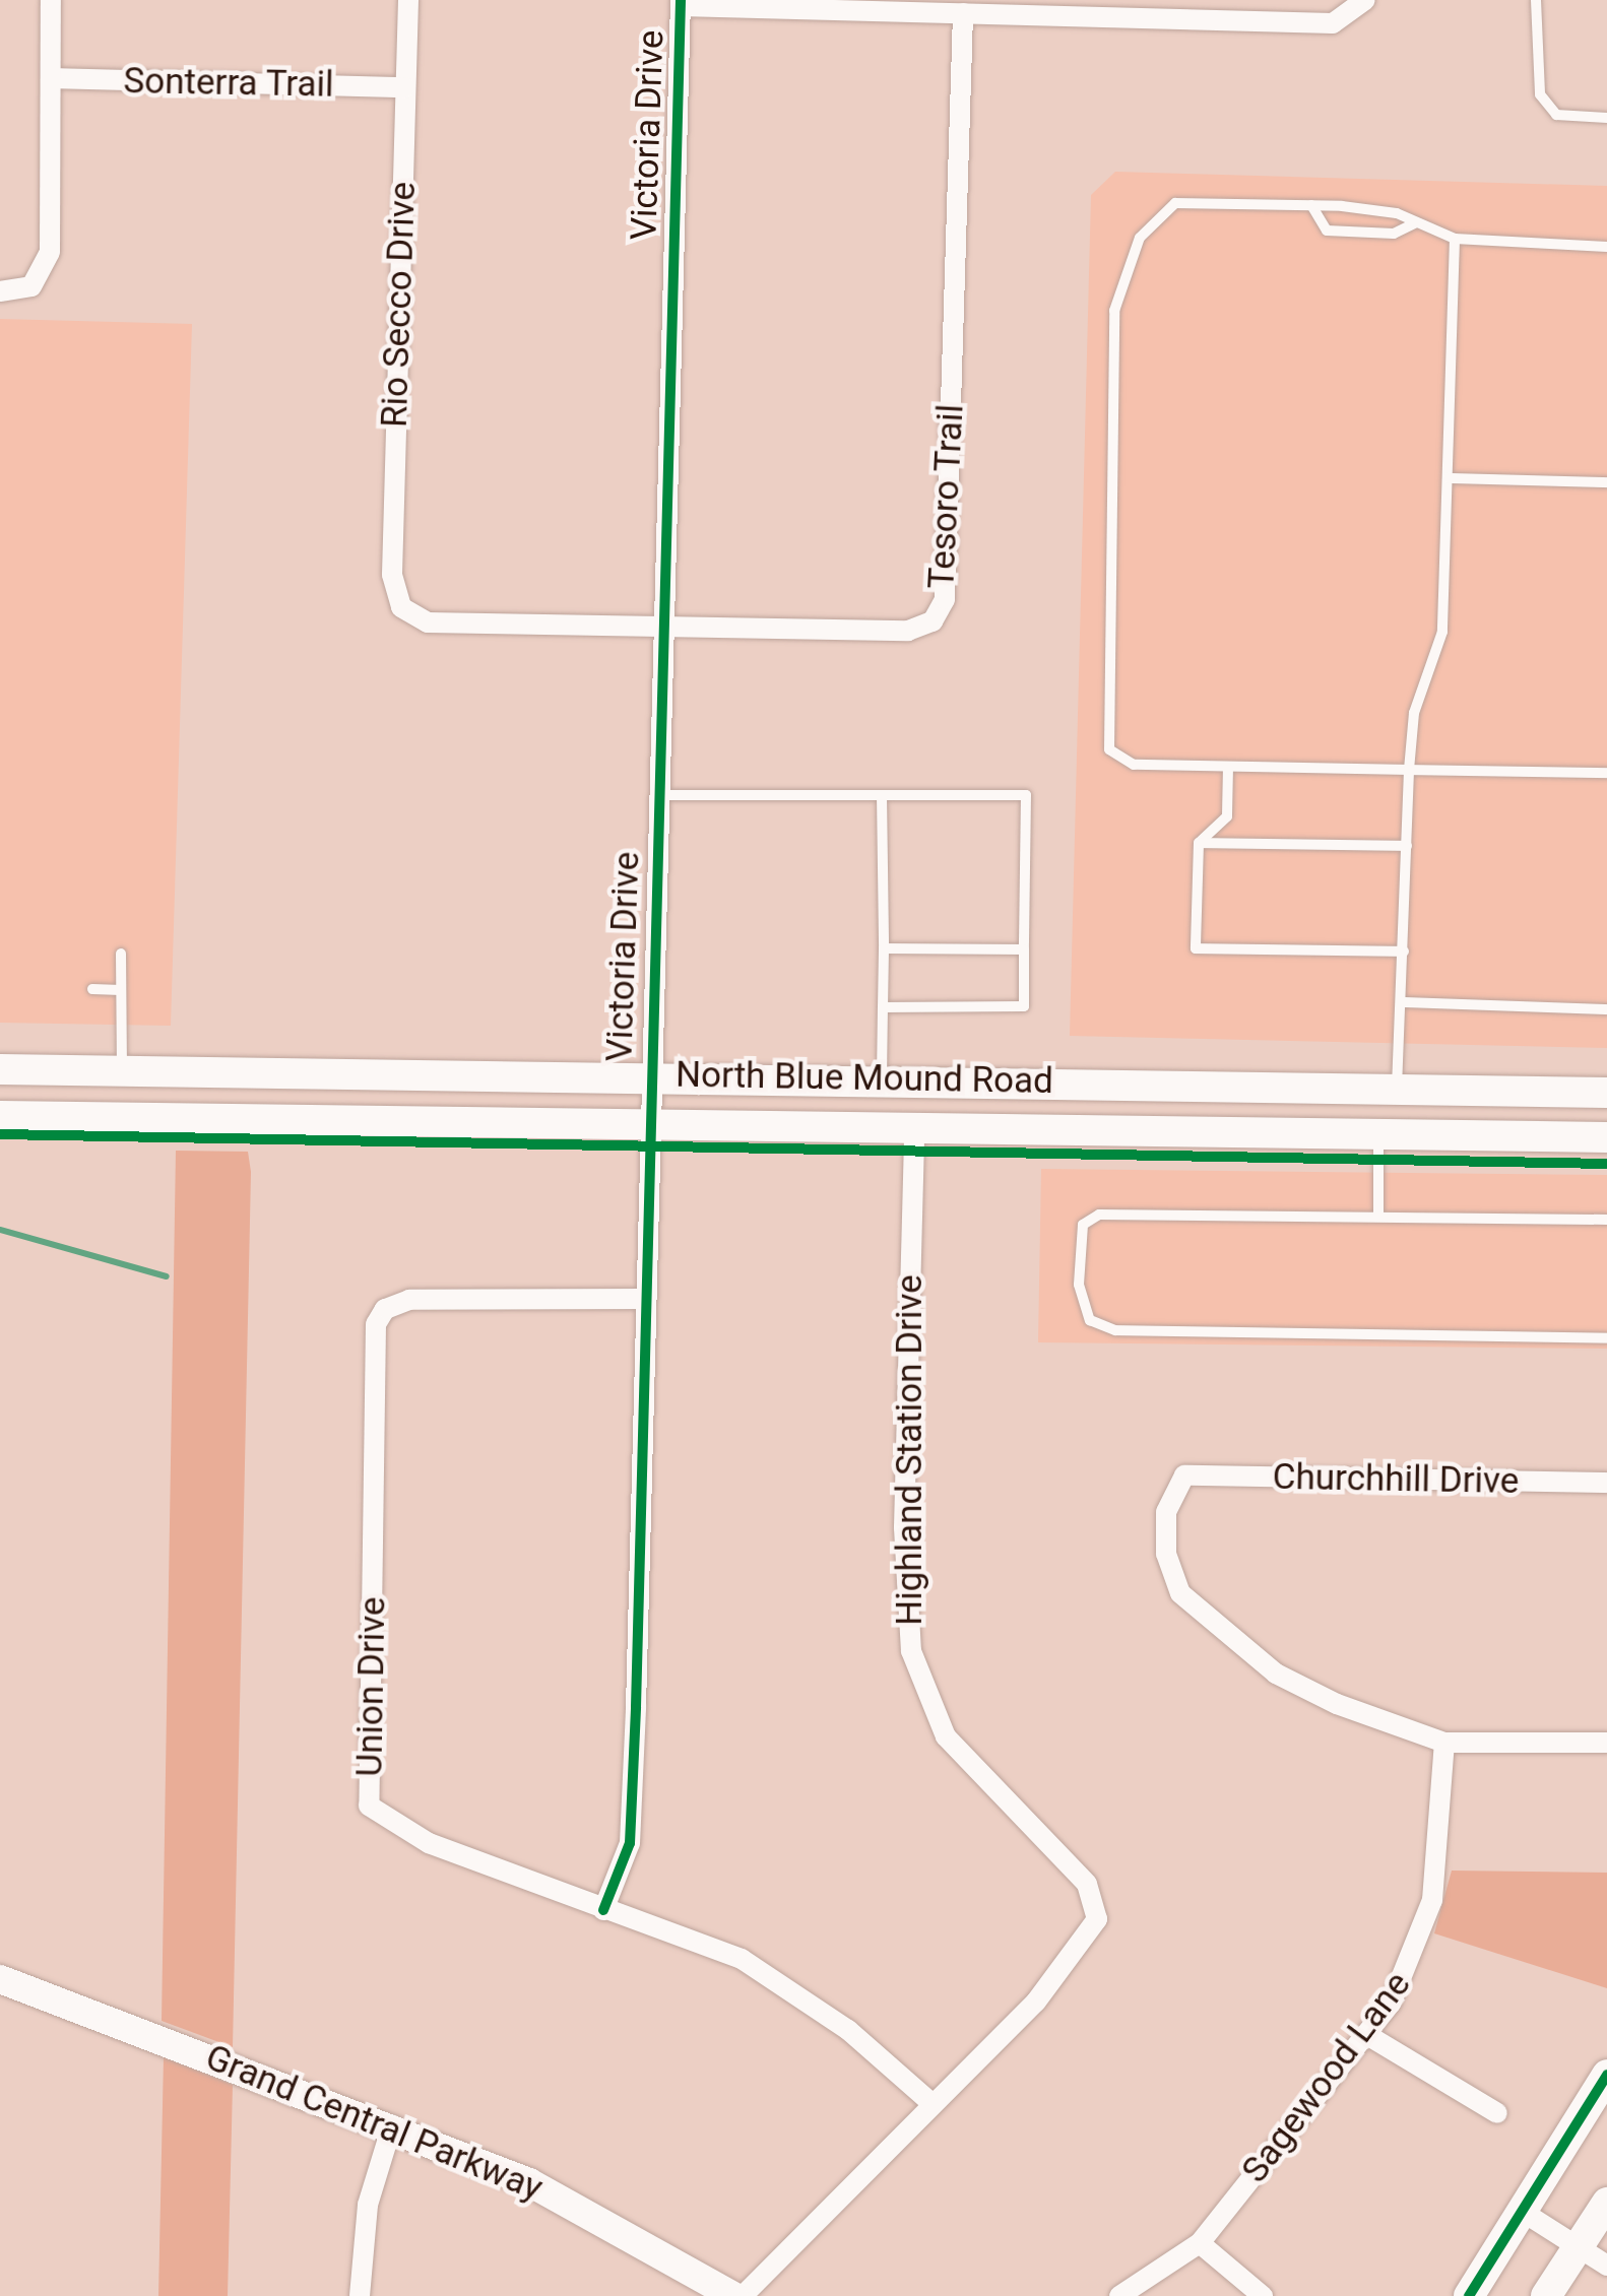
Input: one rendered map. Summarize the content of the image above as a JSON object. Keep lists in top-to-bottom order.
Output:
{
  "streets": {
    "main road": ["North Blue Mound Road"],
    "street": [
      "Sonterra Trail",
      "Victoria Drive",
      "Rio Secco Drive",
      "Tesoro Trail",
      "Highland Station Drive",
      "Churchhill Drive",
      "Union Drive",
      "Sagewood Lane",
      "Grand Central Parkway"
    ]
  },
  "crossings": [
    ["Sonterra Trail", "Rio Secco Drive"],
    ["Victoria Drive", "Tesoro Trail"],
    ["Victoria Drive", "North Blue Mound Road"],
    ["Victoria Drive", "Union Drive"],
    ["Rio Secco Drive", "Tesoro Trail"],
    ["North Blue Mound Road", "Highland Station Drive"],
    ["Highland Station Drive", "Union Drive"],
    ["Churchhill Drive", "Sagewood Lane"]
  ]
}
